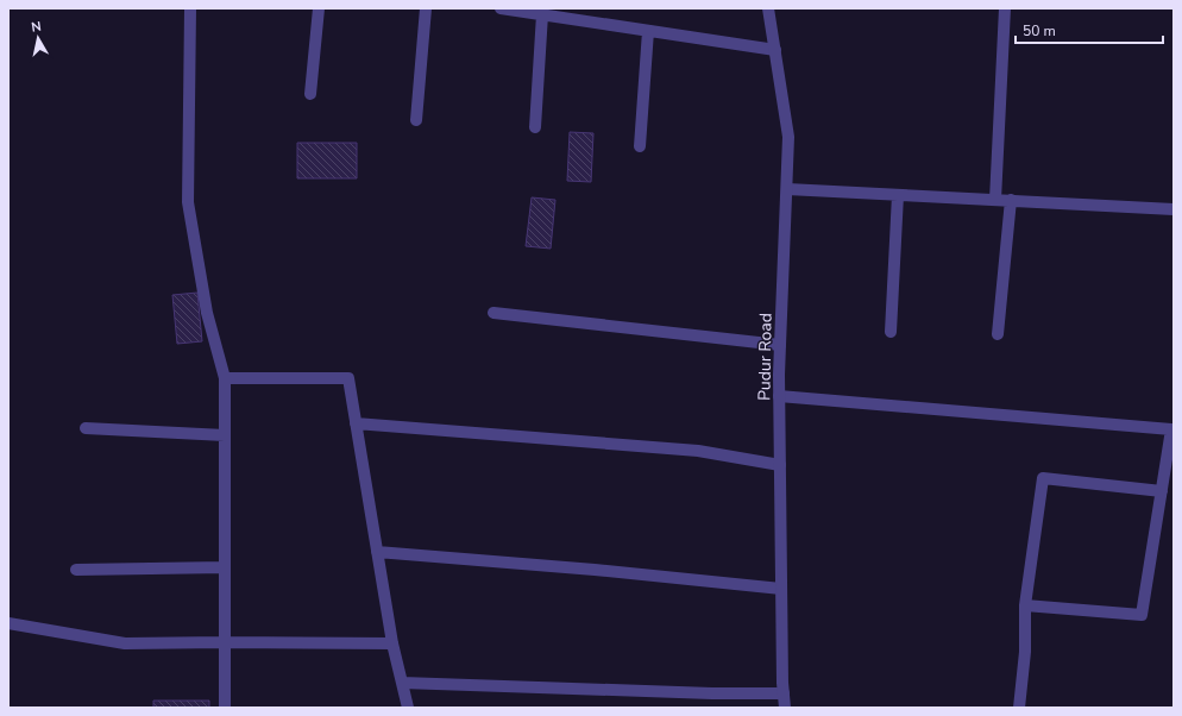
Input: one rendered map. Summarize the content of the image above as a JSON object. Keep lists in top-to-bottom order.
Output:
{
  "streets": {
    "street": ["Pudur Road"]
  },
  "scale_bar": "50 m",
  "north": "top"
}
